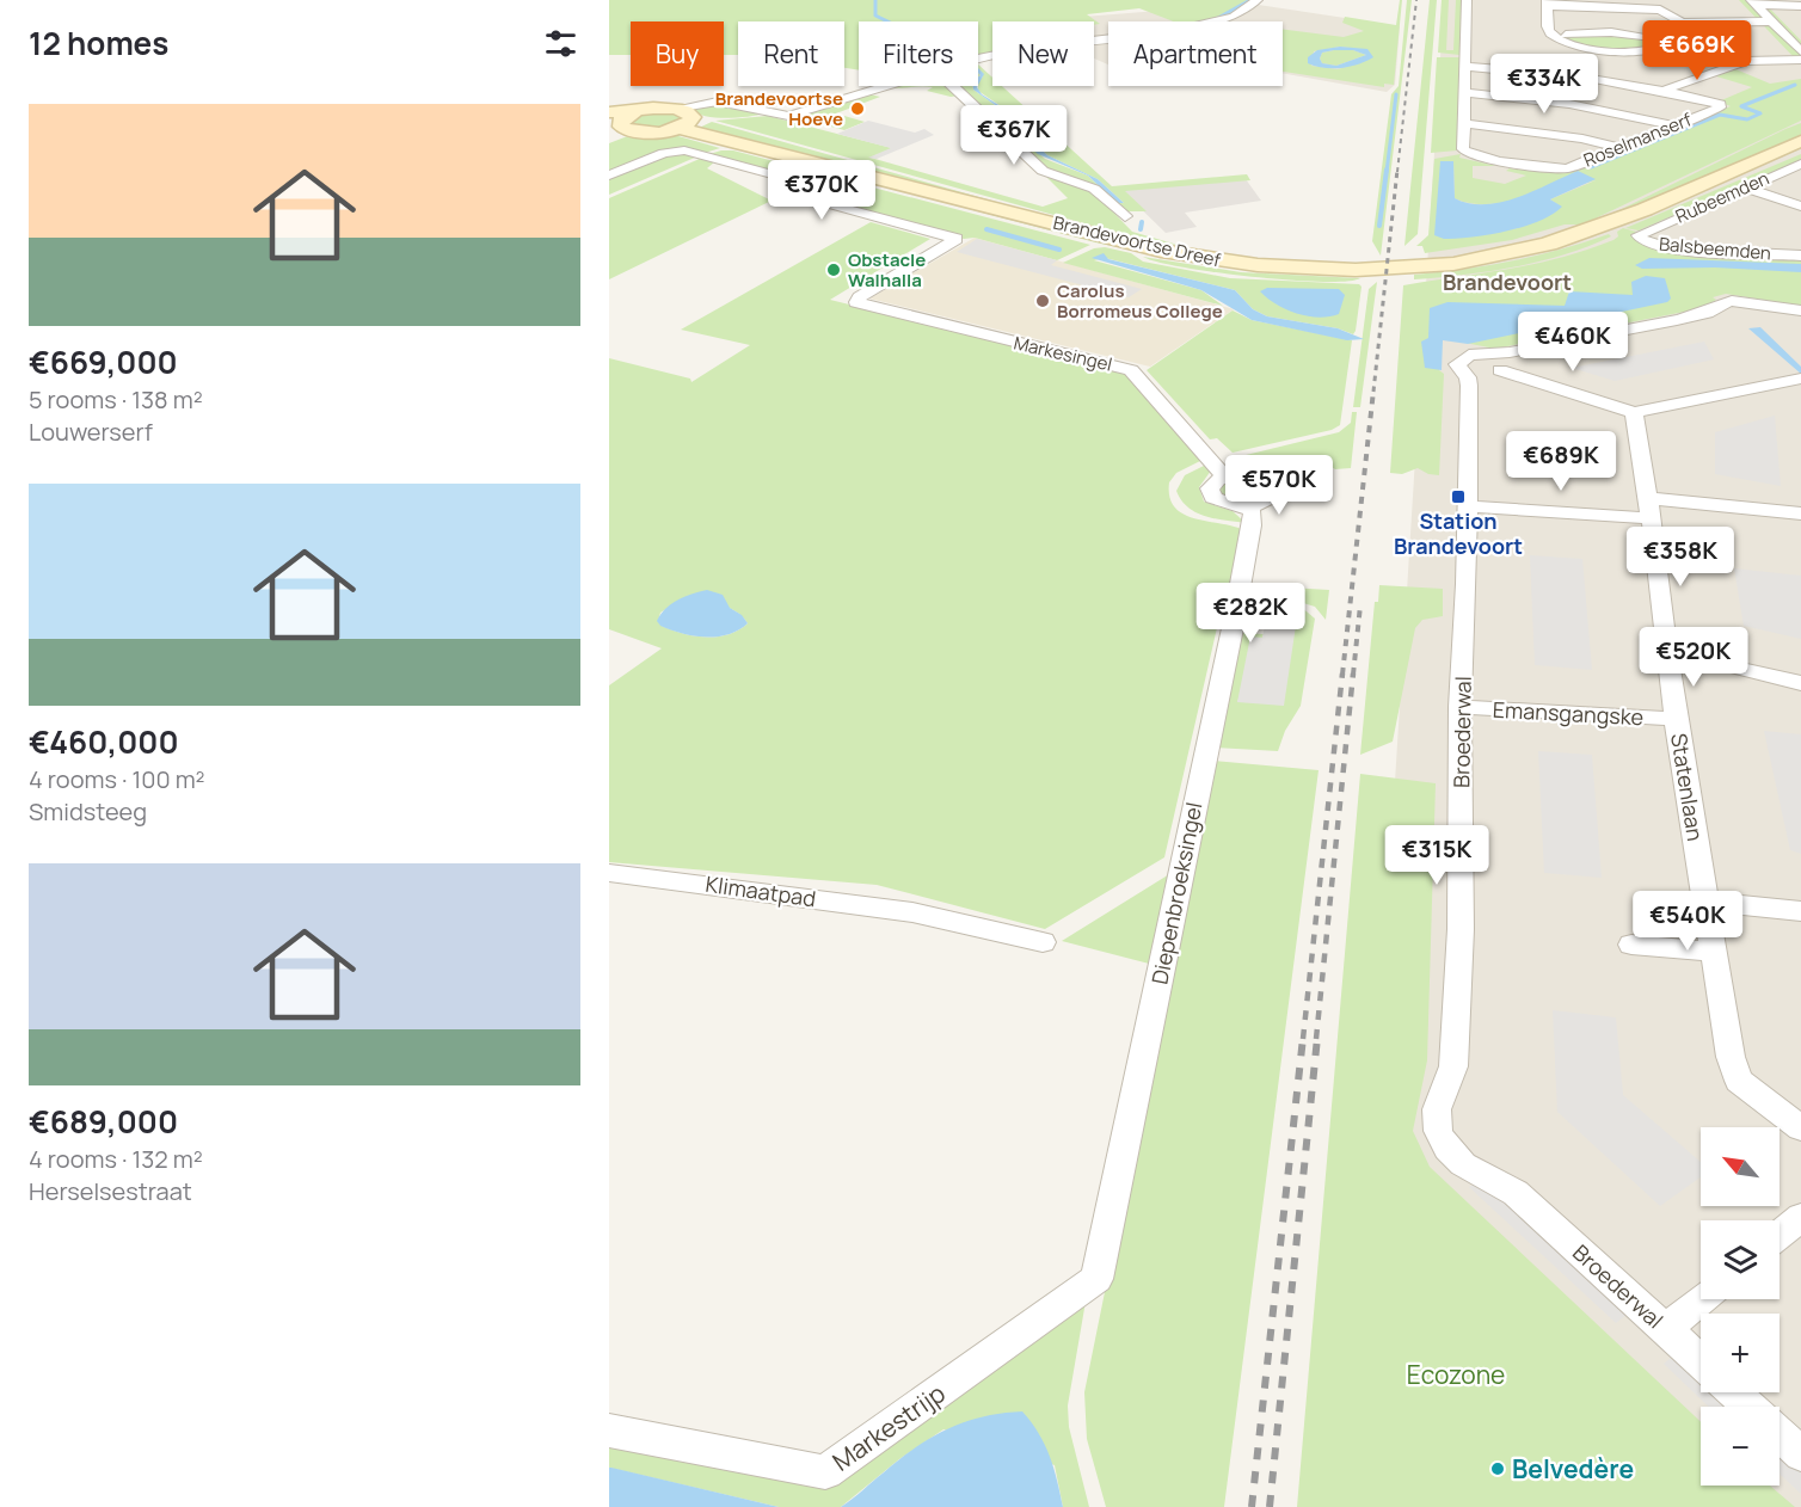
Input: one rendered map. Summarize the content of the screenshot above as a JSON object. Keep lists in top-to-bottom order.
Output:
{
  "streets": {
    "main road": ["Brandevoortse Dreef"],
    "street": [
      "Roselmanserf",
      "Rubeemden",
      "Balsbeemden",
      "Markesingel",
      "Emansgangske",
      "Broederwal",
      "Statenlaan",
      "Klimaatpad",
      "Diepenbroeksingel",
      "Markestrijp"
    ]
  },
  "crossings": [
    ["Rubeemden", "Balsbeemden"],
    ["Emansgangske", "Broederwal"],
    ["Emansgangske", "Statenlaan"],
    ["Diepenbroeksingel", "Markestrijp"]
  ],
  "districts": ["Brandevoort"],
  "parks": ["Ecozone"],
  "places": {
    "other": [
      "Brandevoortse Hoeve",
      "Obstacle Walhalla",
      "Carolus Borromeus College",
      "Belvedère"
    ],
    "transit": ["Station Brandevoort"]
  },
  "north": "top left",
  "page": {
    "heading": "12 homes",
    "price": [
      "€669K",
      "€334K",
      "€367K",
      "€370K",
      "€460K",
      "€689K",
      "€570K",
      "€358K",
      "€282K",
      "€520K",
      "€315K",
      "€540K"
    ],
    "chip": [
      "Buy",
      "Rent",
      "Filters",
      "New",
      "Apartment"
    ],
    "list": [
      {
        "name": "€669,000",
        "note": "5 rooms · 138 m² · Louwerserf"
      },
      {
        "name": "€460,000",
        "note": "4 rooms · 100 m² · Smidsteeg"
      },
      {
        "name": "€689,000",
        "note": "4 rooms · 132 m² · Herselsestraat"
      }
    ],
    "map_buttons": ["+", "−"]
  }
}
